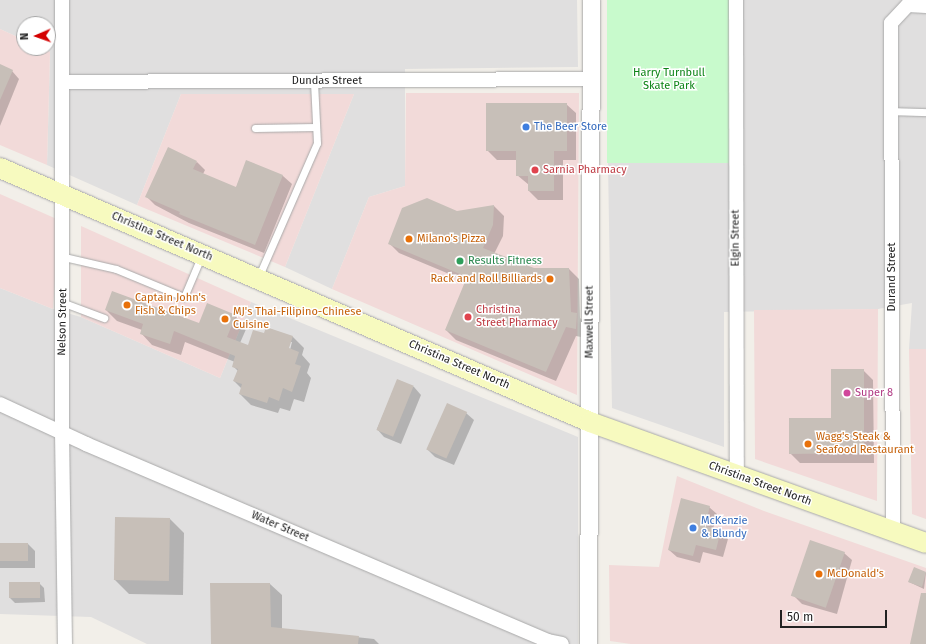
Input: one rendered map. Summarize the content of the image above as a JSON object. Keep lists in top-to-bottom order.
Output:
{
  "streets": {
    "main road": ["Christina Street North"],
    "street": [
      "Dundas Street",
      "Elgin Street",
      "Durand Street",
      "Nelson Street",
      "Maxwell Street",
      "Water Street"
    ]
  },
  "crossings": [
    ["Dundas Street", "Nelson Street"],
    ["Dundas Street", "Maxwell Street"],
    ["Christina Street North", "Elgin Street"],
    ["Christina Street North", "Durand Street"],
    ["Christina Street North", "Nelson Street"],
    ["Christina Street North", "Maxwell Street"],
    ["Nelson Street", "Water Street"]
  ],
  "parks": ["Harry Turnbull Skate Park"],
  "places": [
    "The Beer Store",
    "Sarnia Pharmacy",
    "Milano's Pizza",
    "Results Fitness",
    "Rack and Roll Billiards",
    "Captain John's Fish & Chips",
    "Christina Street Pharmacy",
    "MJ's Thai-Filipino-Chinese Cuisine",
    "Super 8",
    "Wagg's Steak & Seafood Restaurant",
    "McKenzie & Blundy",
    "McDonald's"
  ],
  "scale_bar": "50 m",
  "north": "left"
}
